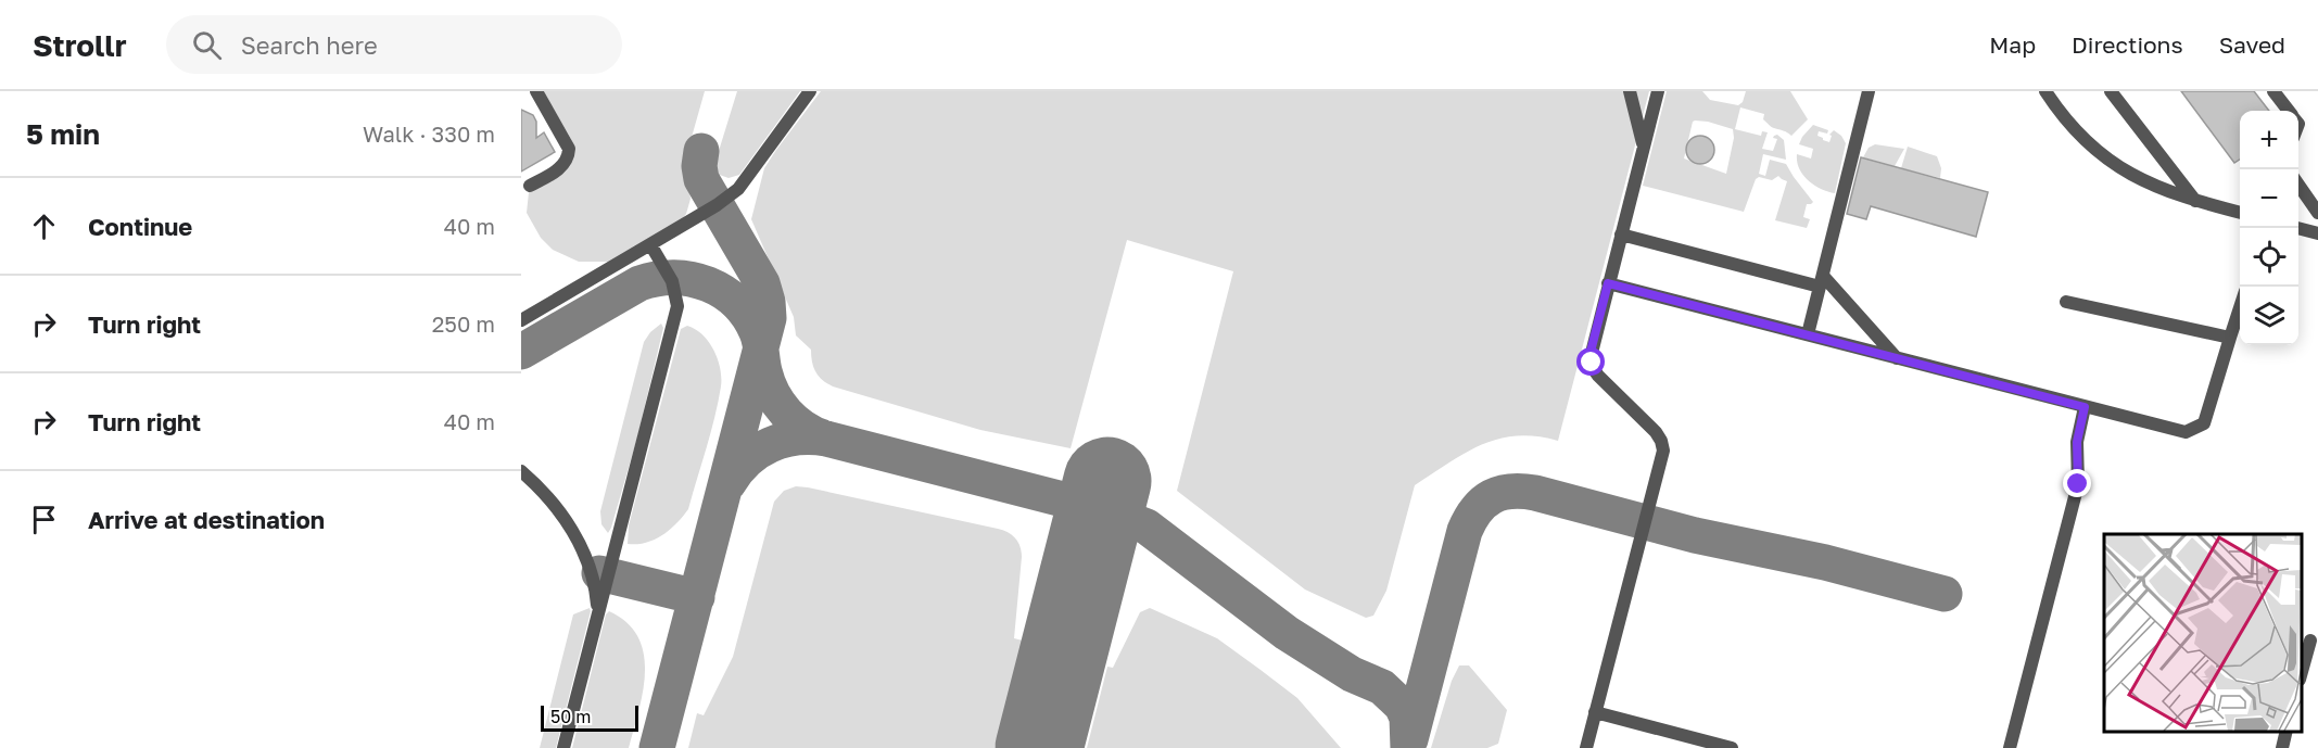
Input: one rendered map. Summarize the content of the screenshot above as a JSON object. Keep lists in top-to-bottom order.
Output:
{
  "scale_bar": "50 m",
  "page": {
    "header": "Strollr",
    "search": "Search here",
    "nav": ["Map", "Directions", "Saved"],
    "heading": ["5 min", "Walk · 330 m"],
    "map_buttons": ["+", "−"],
    "list": [
      ["Continue", "40 m"],
      ["Turn right", "250 m"],
      ["Turn right", "40 m"],
      "Arrive at destination"
    ],
    "scale": "50 m"
  }
}
